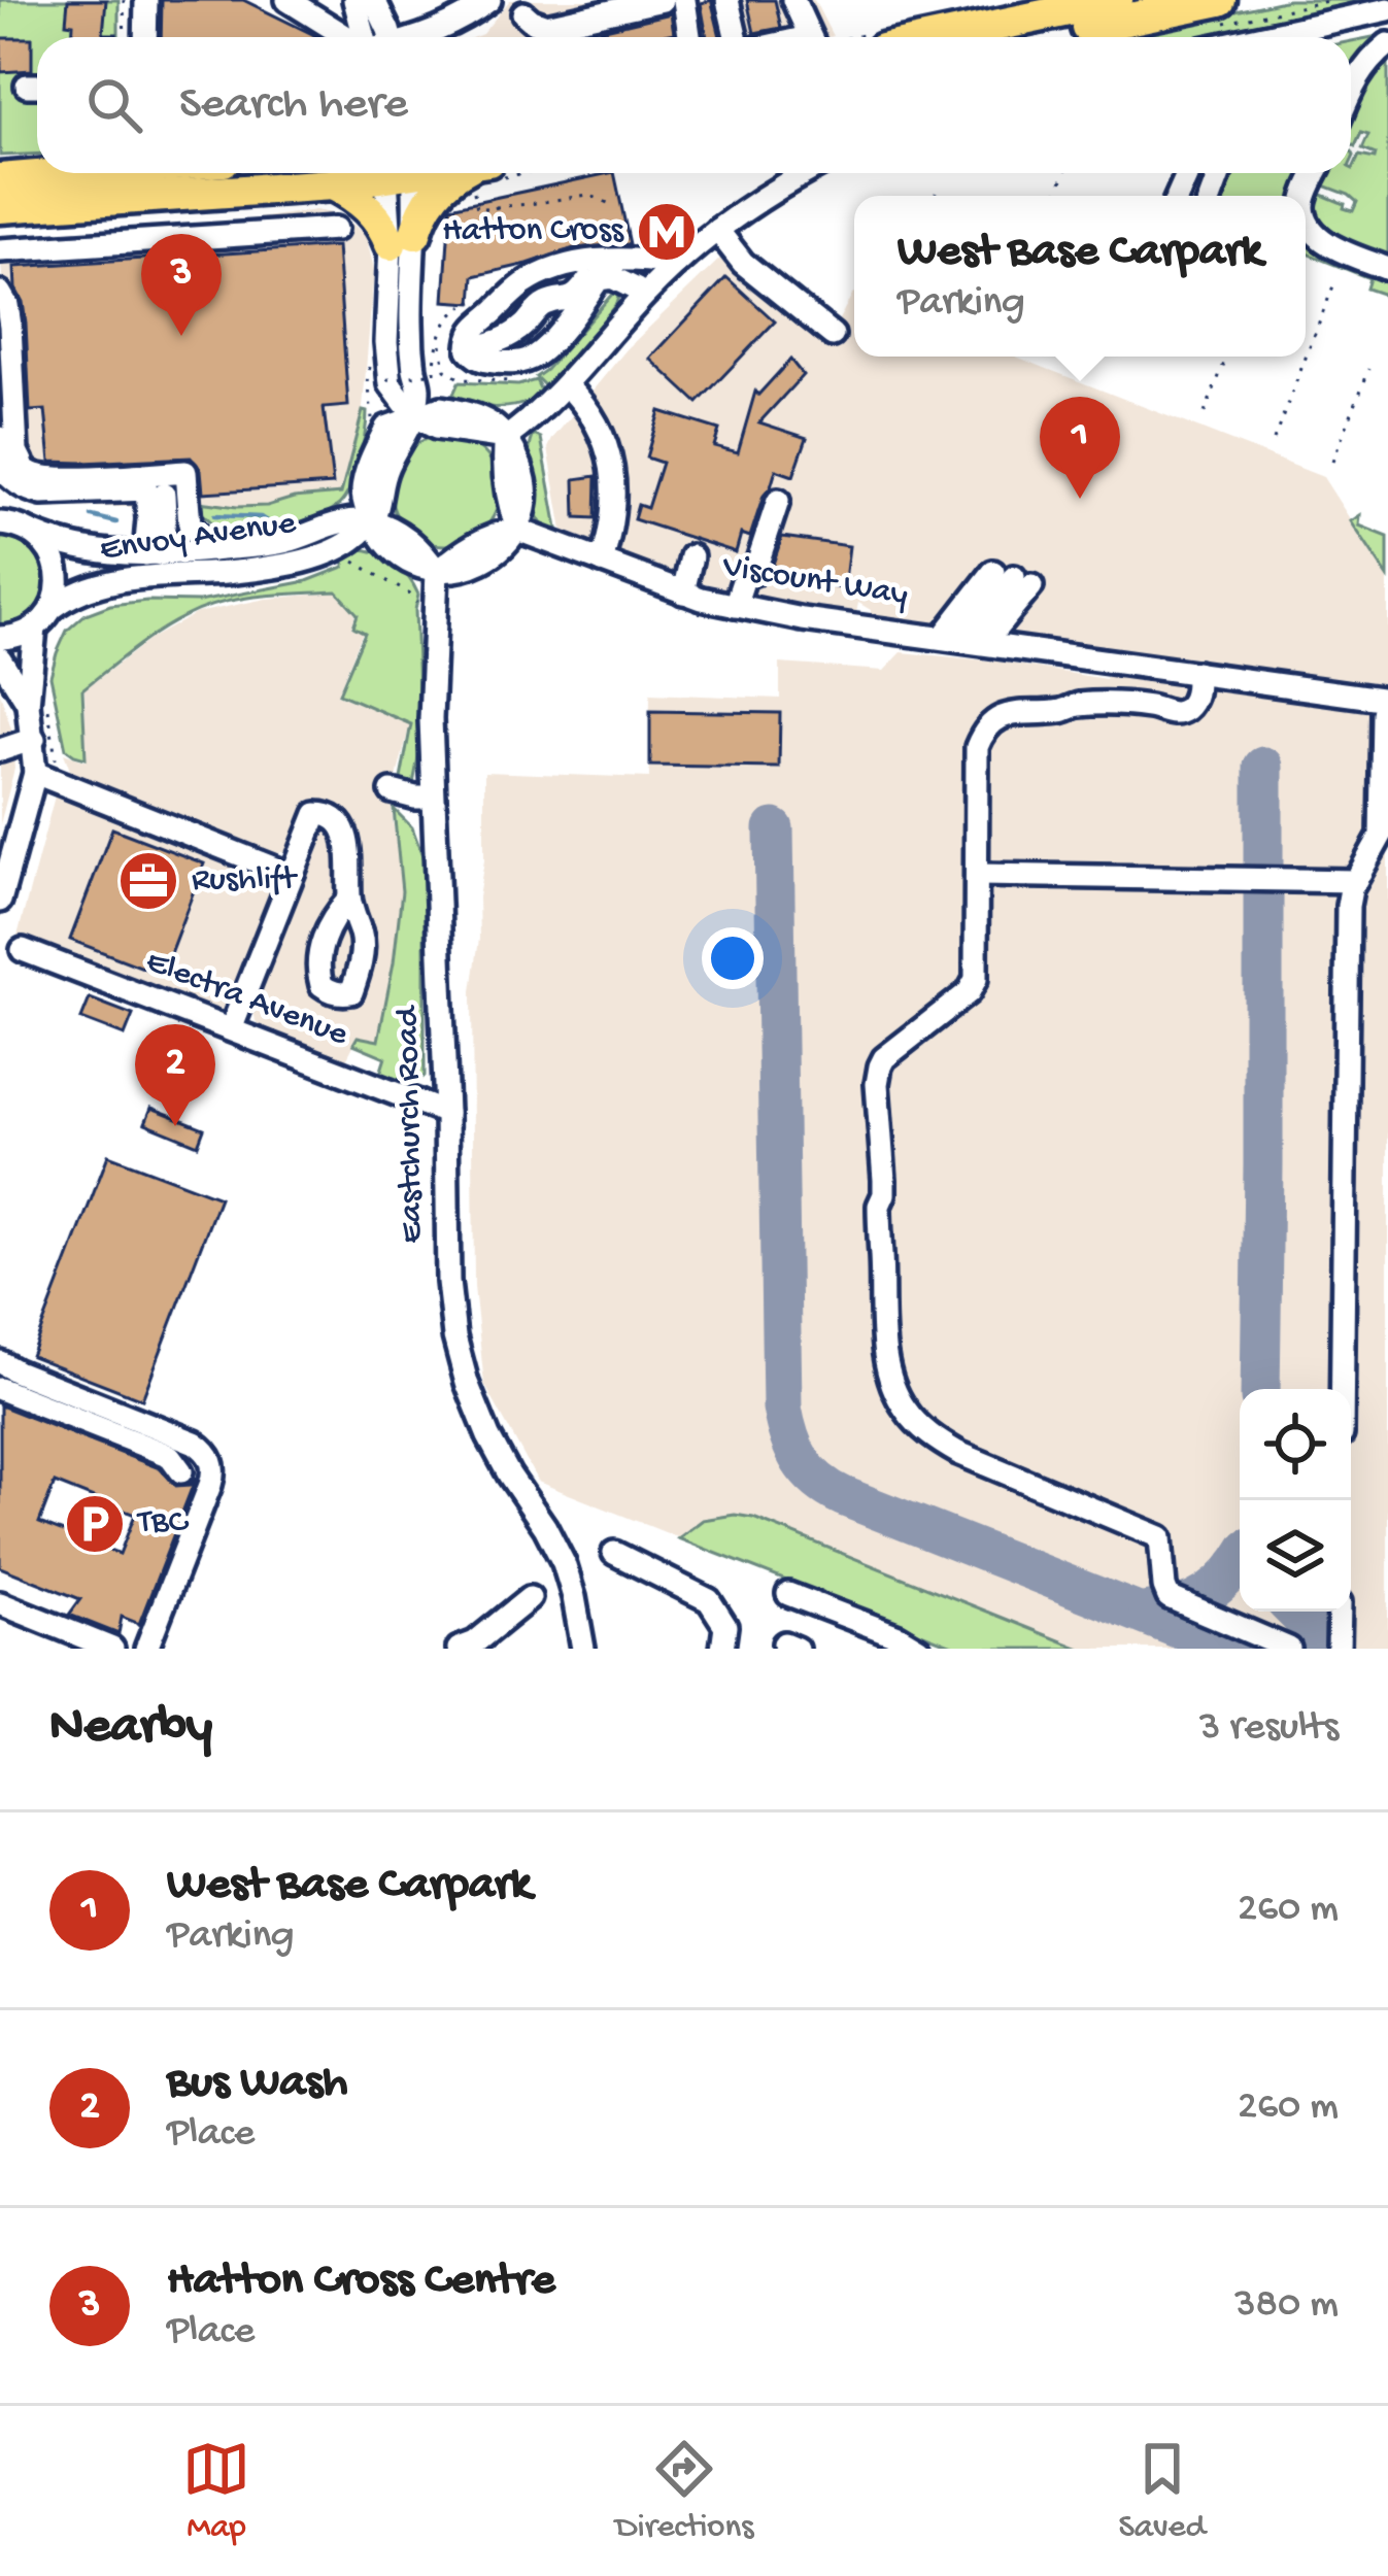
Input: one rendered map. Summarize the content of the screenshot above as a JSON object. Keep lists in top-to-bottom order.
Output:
{
  "streets": {
    "street": [
      "Envoy Avenue",
      "Viscount Way",
      "Electra Avenue",
      "Eastchurch Road"
    ]
  },
  "crossings": [
    ["Electra Avenue", "Eastchurch Road"]
  ],
  "places": {
    "metro station": ["Hatton Cross"],
    "office": ["Rushlift"],
    "parking": ["TBC"]
  },
  "page": {
    "search": "Search here",
    "popup": ["West Base Carpark", "Parking"],
    "pins": ["3", "1", "2"],
    "heading": ["Nearby", "3 results"],
    "list": [
      {
        "mark": "1",
        "name": "West Base Carpark",
        "note": "Parking",
        "value": "260 m"
      },
      {
        "mark": "2",
        "name": "Bus Wash",
        "note": "Place",
        "value": "260 m"
      },
      {
        "mark": "3",
        "name": "Hatton Cross Centre",
        "note": "Place",
        "value": "380 m"
      }
    ],
    "nav": ["Map", "Directions", "Saved"]
  }
}
